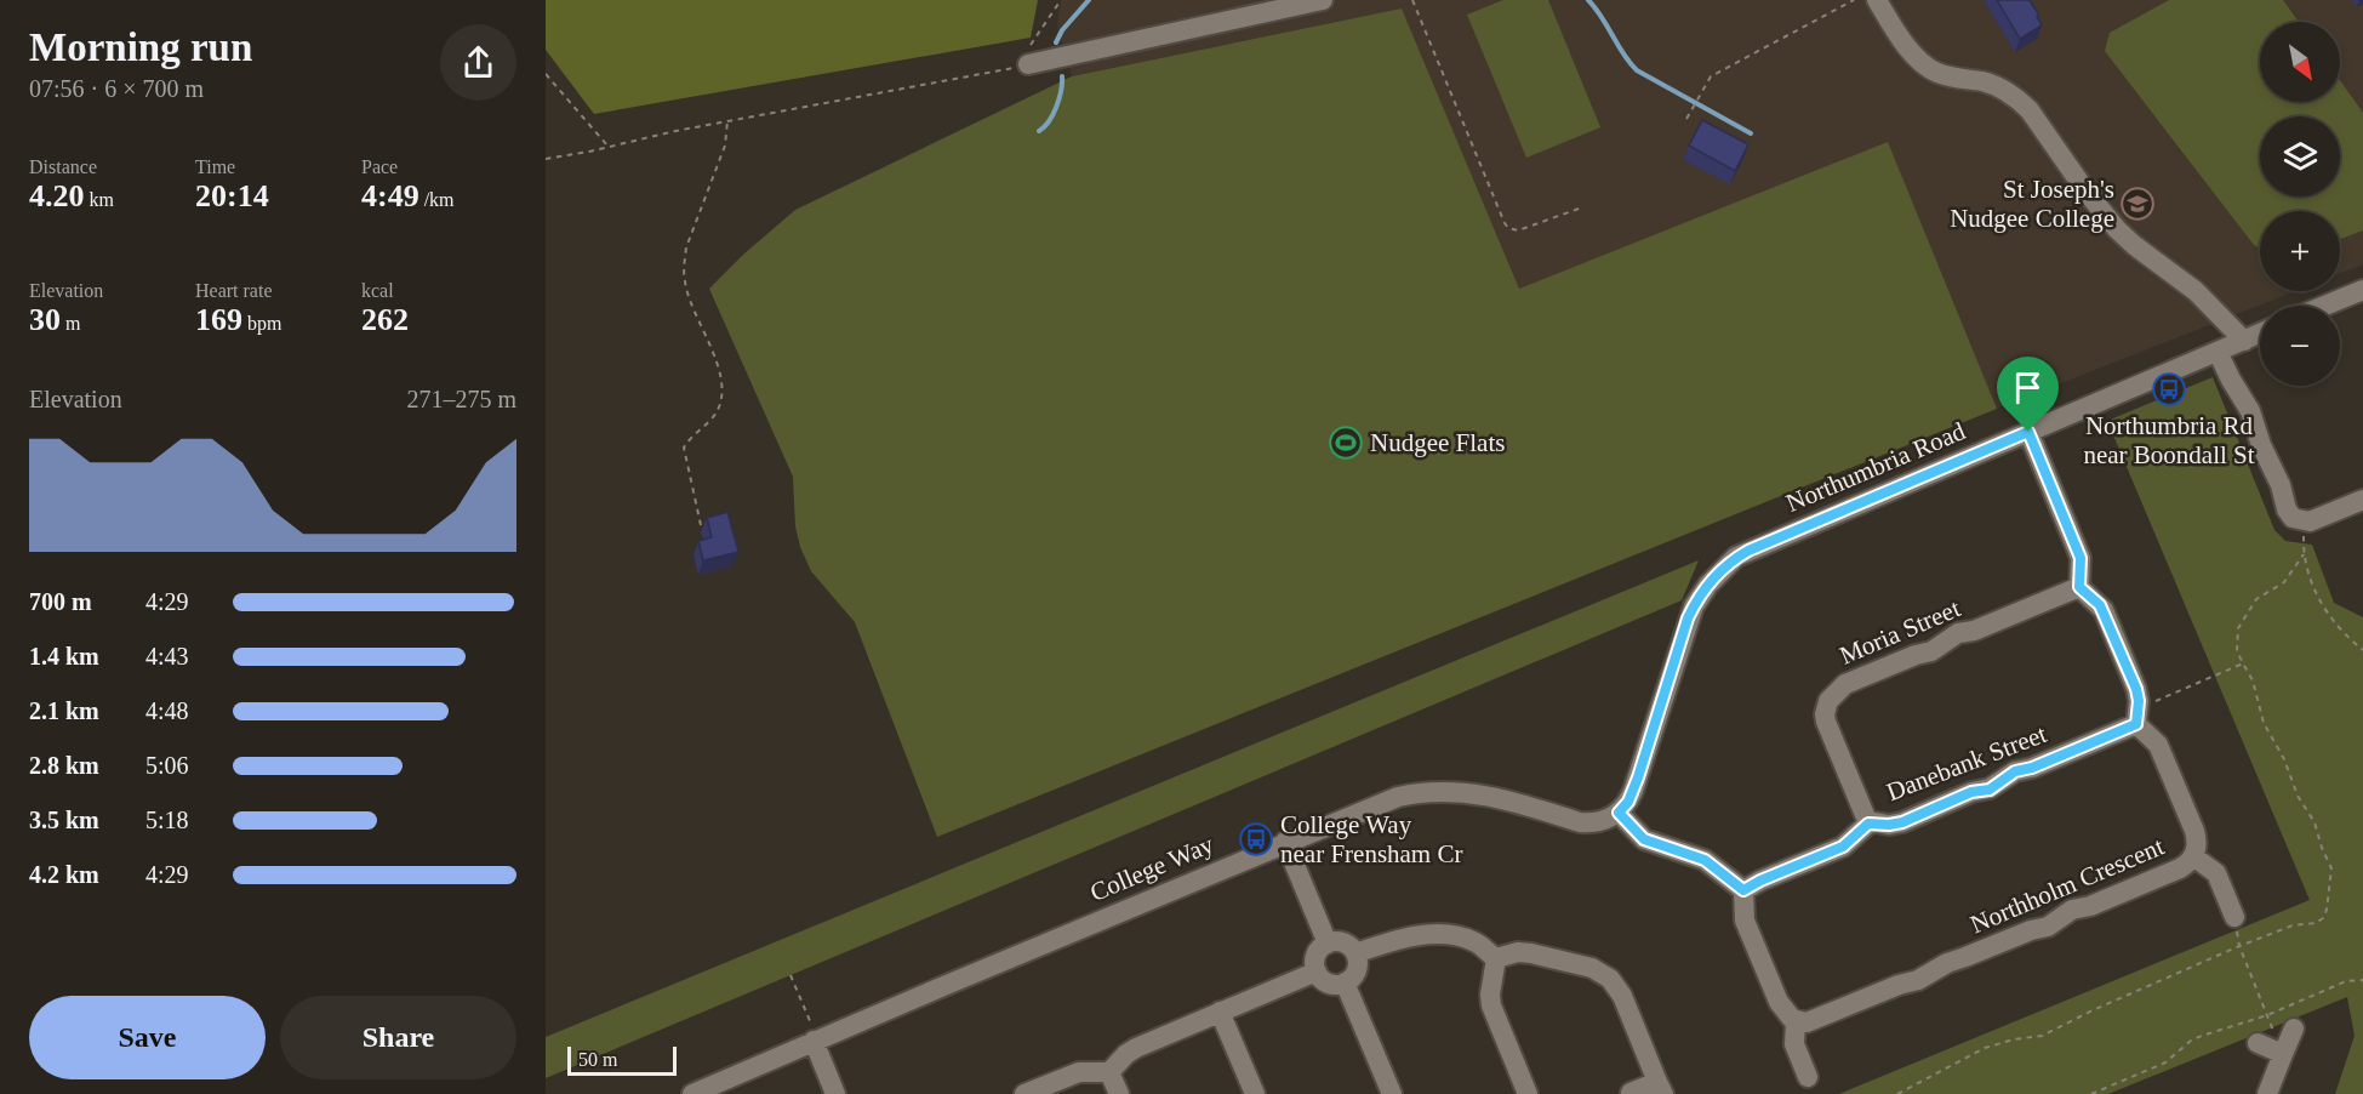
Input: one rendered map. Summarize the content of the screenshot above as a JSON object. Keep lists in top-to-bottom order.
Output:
{
  "streets": {
    "street": [
      "Northumbria Road",
      "Moria Street",
      "Danebank Street",
      "College Way",
      "Northholm Crescent"
    ]
  },
  "crossings": [
    ["Northumbria Road", "College Way"],
    ["Moria Street", "Danebank Street"],
    ["Danebank Street", "Northholm Crescent"]
  ],
  "places": {
    "school or university": ["St Joseph's Nudgee College"],
    "bus stop": ["Northumbria Rd near Boondall St", "College Way near Frensham Cr"],
    "sports": ["Nudgee Flats"]
  },
  "scale_bar": "50 m",
  "north": "bottom right",
  "page": {
    "heading": ["Morning run", "07:56 · 6 × 700 m"],
    "map_buttons": ["+", "−"],
    "stats": [
      ["Distance", "4.20 km"],
      ["Time", "20:14"],
      ["Pace", "4:49 /km"],
      ["Elevation", "30 m"],
      ["Heart rate", "169 bpm"],
      ["kcal", "262"]
    ],
    "chart": ["Elevation", "271–275 m"],
    "list": [
      {
        "name": "700 m",
        "note": "4:29"
      },
      {
        "name": "1.4 km",
        "note": "4:43"
      },
      {
        "name": "2.1 km",
        "note": "4:48"
      },
      {
        "name": "2.8 km",
        "note": "5:06"
      },
      {
        "name": "3.5 km",
        "note": "5:18"
      },
      {
        "name": "4.2 km",
        "note": "4:29"
      }
    ],
    "buttons": ["Save", "Share"],
    "scale": "50 m"
  }
}
